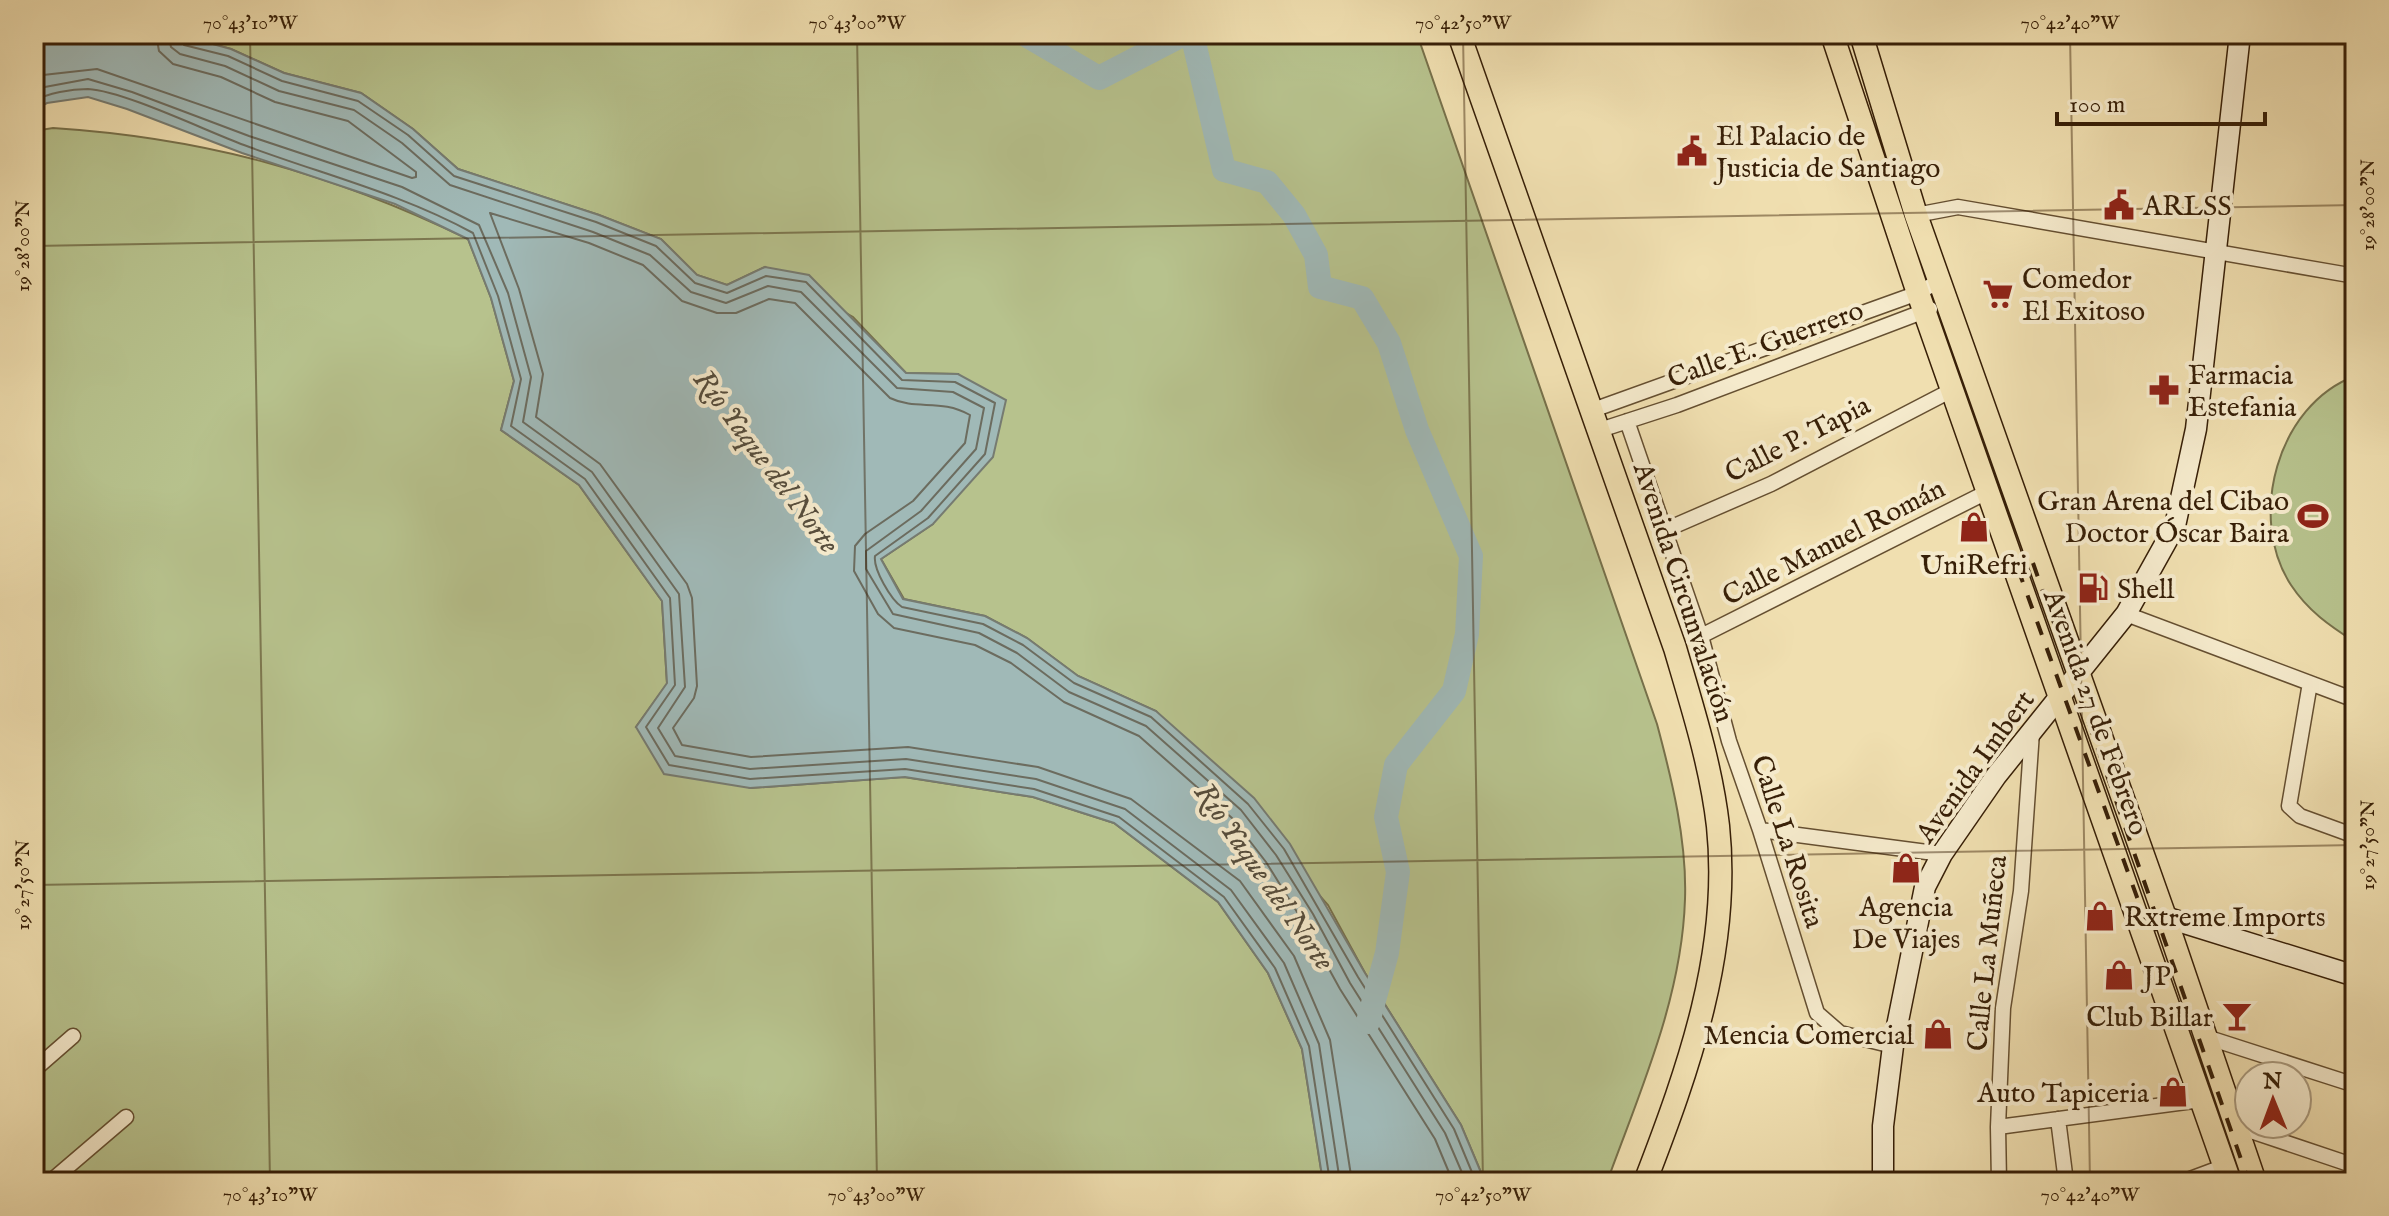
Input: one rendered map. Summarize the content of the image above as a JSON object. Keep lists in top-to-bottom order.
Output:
{
  "streets": {
    "main road": ["Avenida Circunvalación", "Avenida 27 de Febrero", "Avenida Imbert"],
    "street": [
      "Calle E. Guerrero",
      "Calle P. Tapia",
      "Calle Manuel Román",
      "Calle La Rosita",
      "Calle La Muñeca"
    ]
  },
  "crossings": [
    ["Calle E. Guerrero", "Avenida Circunvalación"],
    ["Calle E. Guerrero", "Avenida 27 de Febrero"],
    ["Calle E. Guerrero", "Calle La Rosita"],
    ["Calle P. Tapia", "Avenida 27 de Febrero"],
    ["Calle P. Tapia", "Calle La Rosita"],
    ["Calle Manuel Román", "Avenida 27 de Febrero"],
    ["Calle Manuel Román", "Calle La Rosita"],
    ["Avenida 27 de Febrero", "Avenida Imbert"],
    ["Avenida Imbert", "Calle La Rosita"],
    ["Avenida Imbert", "Calle La Muñeca"]
  ],
  "water": ["Río Yaque del Norte"],
  "places": {
    "public building": ["El Palacio de Justicia de Santiago", "ARLSS"],
    "supermarket": ["Comedor El Exitoso"],
    "pharmacy": ["Farmacia Estefania"],
    "sports": ["Gran Arena del Cibao Doctor Óscar Baira"],
    "shop": [
      "UniRefri",
      "Agencia De Viajes",
      "Rxtreme Imports",
      "JP",
      "Mencia Comercial",
      "Auto Tapiceria"
    ],
    "fuel station": ["Shell"],
    "bar": ["Club Billar"]
  },
  "scale_bar": "100 m",
  "north": "top",
  "coordinates": [
    "70°43'10\"W",
    "70°43'00\"W",
    "70°42'50\"W",
    "70°42'40\"W",
    "19°28'00\"N",
    "19°27'50\"N"
  ]
}
